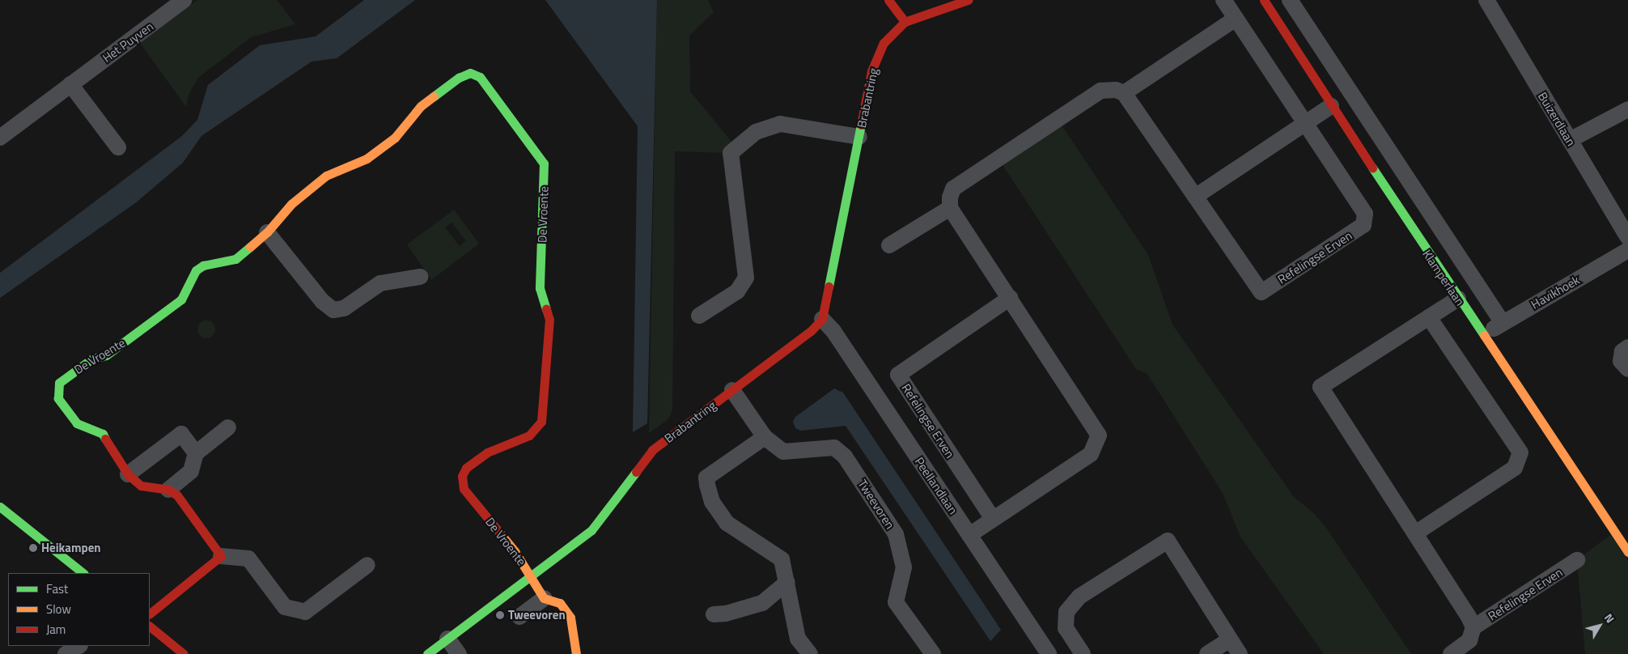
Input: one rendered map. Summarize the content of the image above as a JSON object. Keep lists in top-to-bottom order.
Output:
{
  "streets": {
    "street": [
      "Het Puyven",
      "Brabantring",
      "Buizerdlaan",
      "De Vroente",
      "Refelingse Erven",
      "Klamperlaan",
      "Havikhoek",
      "Peellandlaan",
      "Tweevoren"
    ]
  },
  "crossings": [
    ["Brabantring", "De Vroente"],
    ["Brabantring", "Peellandlaan"],
    ["Brabantring", "Tweevoren"],
    ["Refelingse Erven", "Klamperlaan"],
    ["Klamperlaan", "Havikhoek"]
  ],
  "places": ["Heikampen", "Tweevoren"],
  "legend": ["Fast", "Slow", "Jam"],
  "north": "top right"
}
